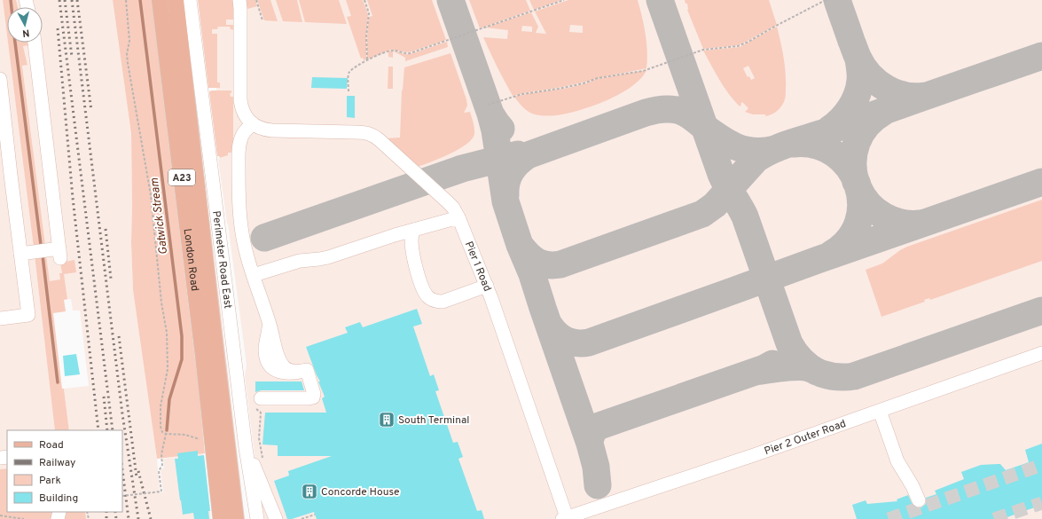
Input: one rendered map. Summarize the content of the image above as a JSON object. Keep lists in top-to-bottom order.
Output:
{
  "streets": {
    "main road": ["A23", "London Road"],
    "street": ["Perimeter Road East", "Pier 1 Road", "Pier 2 Outer Road"]
  },
  "crossings": [
    ["Pier 1 Road", "Pier 2 Outer Road"]
  ],
  "water": ["Gatwick Stream"],
  "places": {
    "building": ["South Terminal", "Concorde House"]
  },
  "legend": [
    "Road",
    "Railway",
    "Park",
    "Building"
  ],
  "north": "bottom"
}
